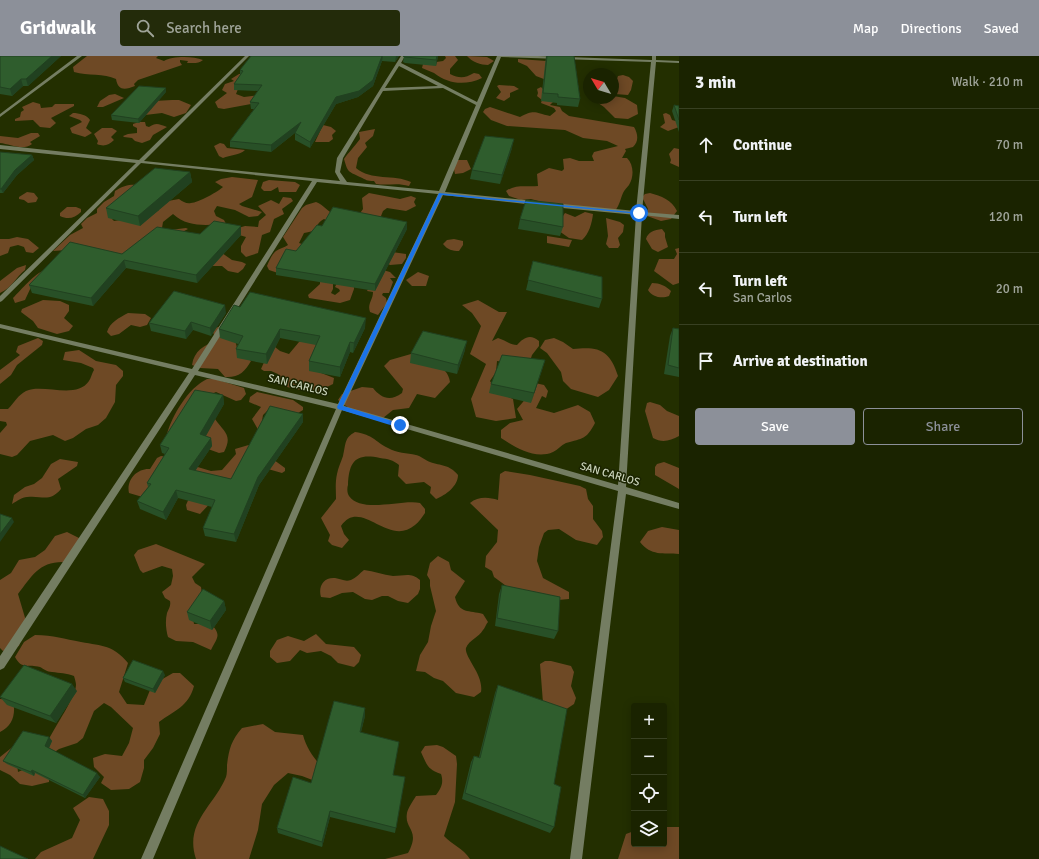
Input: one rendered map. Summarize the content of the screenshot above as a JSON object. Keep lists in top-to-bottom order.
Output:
{
  "streets": {
    "street": ["SAN CARLOS"]
  },
  "north": "top left",
  "page": {
    "header": "Gridwalk",
    "search": "Search here",
    "nav": ["Map", "Directions", "Saved"],
    "heading": ["3 min", "Walk · 210 m"],
    "list": [
      ["Continue", "70 m"],
      ["Turn left", "120 m"],
      ["Turn left", "San Carlos", "20 m"],
      "Arrive at destination"
    ],
    "buttons": ["Save", "Share"],
    "map_buttons": ["+", "−"]
  }
}
